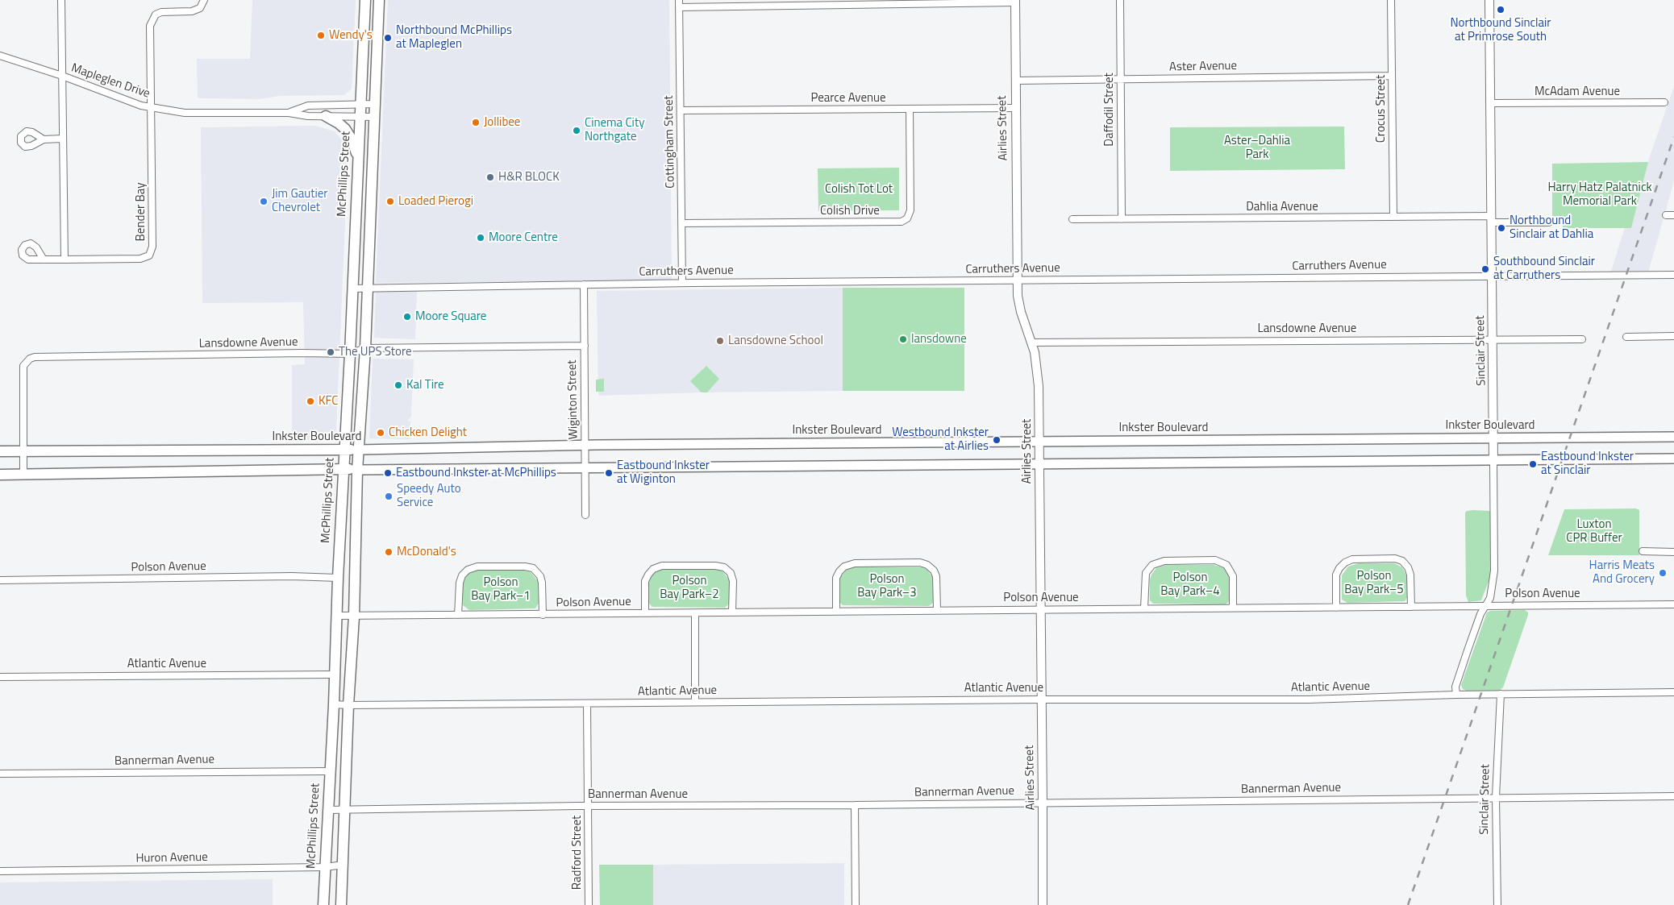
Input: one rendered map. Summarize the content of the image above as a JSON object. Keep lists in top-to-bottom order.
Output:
{
  "streets": {
    "main road": ["McPhillips Street", "Inkster Boulevard"],
    "street": [
      "Aster Avenue",
      "Mapleglen Drive",
      "McAdam Avenue",
      "Pearce Avenue",
      "Crocus Street",
      "Daffodil Street",
      "Airlies Street",
      "Cottingham Street",
      "Dahlia Avenue",
      "Colish Drive",
      "Bender Bay",
      "Carruthers Avenue",
      "Lansdowne Avenue",
      "Sinclair Street",
      "Wiginton Street",
      "Polson Avenue",
      "Atlantic Avenue",
      "Bannerman Avenue",
      "Radford Street",
      "Huron Avenue"
    ]
  },
  "crossings": [
    ["Aster Avenue", "Crocus Street"],
    ["Aster Avenue", "Daffodil Street"],
    ["Aster Avenue", "Airlies Street"],
    ["Mapleglen Drive", "McPhillips Street"],
    ["Mapleglen Drive", "Bender Bay"],
    ["McAdam Avenue", "Sinclair Street"],
    ["Pearce Avenue", "Airlies Street"],
    ["Pearce Avenue", "Cottingham Street"],
    ["Pearce Avenue", "Colish Drive"],
    ["Crocus Street", "Dahlia Avenue"],
    ["Daffodil Street", "Dahlia Avenue"],
    ["Airlies Street", "Carruthers Avenue"],
    ["Airlies Street", "Lansdowne Avenue"],
    ["Airlies Street", "Inkster Boulevard"],
    ["Airlies Street", "Polson Avenue"],
    ["Airlies Street", "Atlantic Avenue"],
    ["Airlies Street", "Bannerman Avenue"],
    ["Cottingham Street", "Colish Drive"],
    ["Cottingham Street", "Carruthers Avenue"],
    ["McPhillips Street", "Carruthers Avenue"],
    ["McPhillips Street", "Lansdowne Avenue"],
    ["McPhillips Street", "Inkster Boulevard"],
    ["McPhillips Street", "Polson Avenue"],
    ["McPhillips Street", "Atlantic Avenue"],
    ["McPhillips Street", "Bannerman Avenue"],
    ["McPhillips Street", "Huron Avenue"],
    ["Dahlia Avenue", "Sinclair Street"],
    ["Carruthers Avenue", "Sinclair Street"],
    ["Carruthers Avenue", "Wiginton Street"],
    ["Lansdowne Avenue", "Sinclair Street"],
    ["Lansdowne Avenue", "Wiginton Street"],
    ["Lansdowne Avenue", "Inkster Boulevard"],
    ["Sinclair Street", "Inkster Boulevard"],
    ["Sinclair Street", "Polson Avenue"],
    ["Sinclair Street", "Atlantic Avenue"],
    ["Sinclair Street", "Bannerman Avenue"],
    ["Wiginton Street", "Inkster Boulevard"],
    ["Atlantic Avenue", "Radford Street"],
    ["Bannerman Avenue", "Radford Street"]
  ],
  "parks": [
    "Aster–Dahlia Park",
    "Harry Hatz Palatnick Memorial Park",
    "Colish Tot Lot",
    "Luxton CPR Buffer",
    "Polson Bay Park–5",
    "Polson Bay Park–4",
    "Polson Bay Park–3",
    "Polson Bay Park–2",
    "Polson Bay Park–1"
  ],
  "places": [
    "Northbound Sinclair at Primrose South",
    "Wendy's",
    "Northbound McPhillips at Mapleglen",
    "Jollibee",
    "Cinema City Northgate",
    "H&R BLOCK",
    "Jim Gautier Chevrolet",
    "Loaded Pierogi",
    "Northbound Sinclair at Dahlia",
    "Moore Centre",
    "Southbound Sinclair at Carruthers",
    "Moore Square",
    "lansdowne",
    "Lansdowne School",
    "The UPS Store",
    "Kal Tire",
    "KFC",
    "Chicken Delight",
    "Westbound Inkster at Airlies",
    "Eastbound Inkster at Sinclair",
    "Eastbound Inkster at McPhillips",
    "Eastbound Inkster at Wiginton",
    "Speedy Auto Service",
    "McDonald's",
    "Harris Meats And Grocery"
  ]
}
